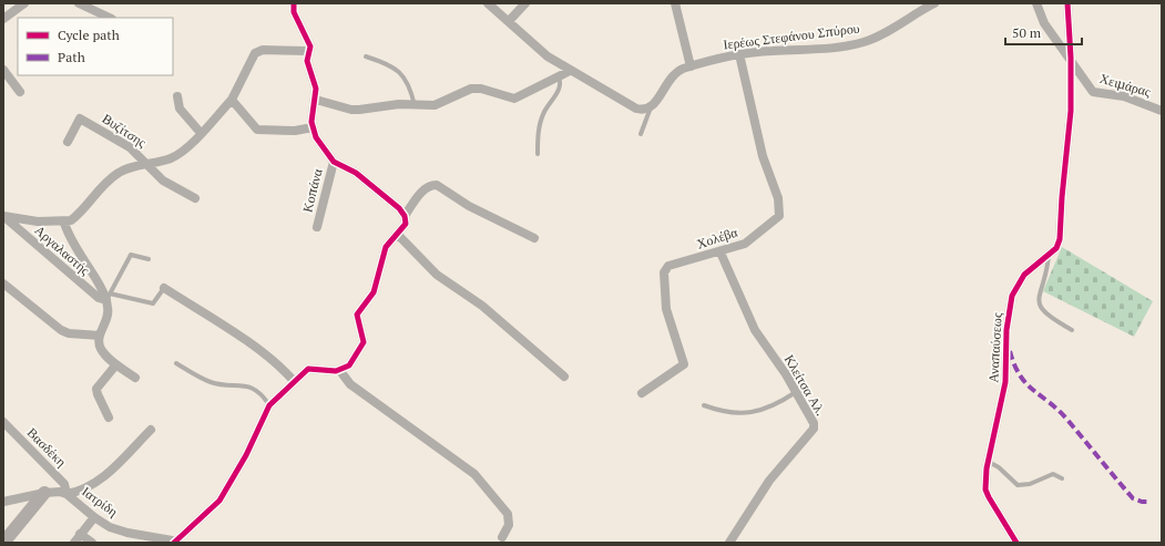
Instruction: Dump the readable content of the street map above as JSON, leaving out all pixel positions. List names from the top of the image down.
{
  "streets": {
    "street": [
      "Ιερέως Στεφάνου Σπύρου",
      "Χειμάρας",
      "Βυζίτσης",
      "Κοπάνα",
      "Χολέβα",
      "Αργαλαστής",
      "Αναπαύσεως",
      "Κλείτσα Αλ.",
      "Βασδέκη",
      "Ιατρίδη"
    ]
  },
  "crossings": [
    ["Ιερέως Στεφάνου Σπύρου", "Χολέβα"],
    ["Χειμάρας", "Αναπαύσεως"],
    ["Χολέβα", "Κλείτσα Αλ."],
    ["Βασδέκη", "Ιατρίδη"]
  ],
  "legend": ["Cycle path", "Path"],
  "scale_bar": "50 m"
}
